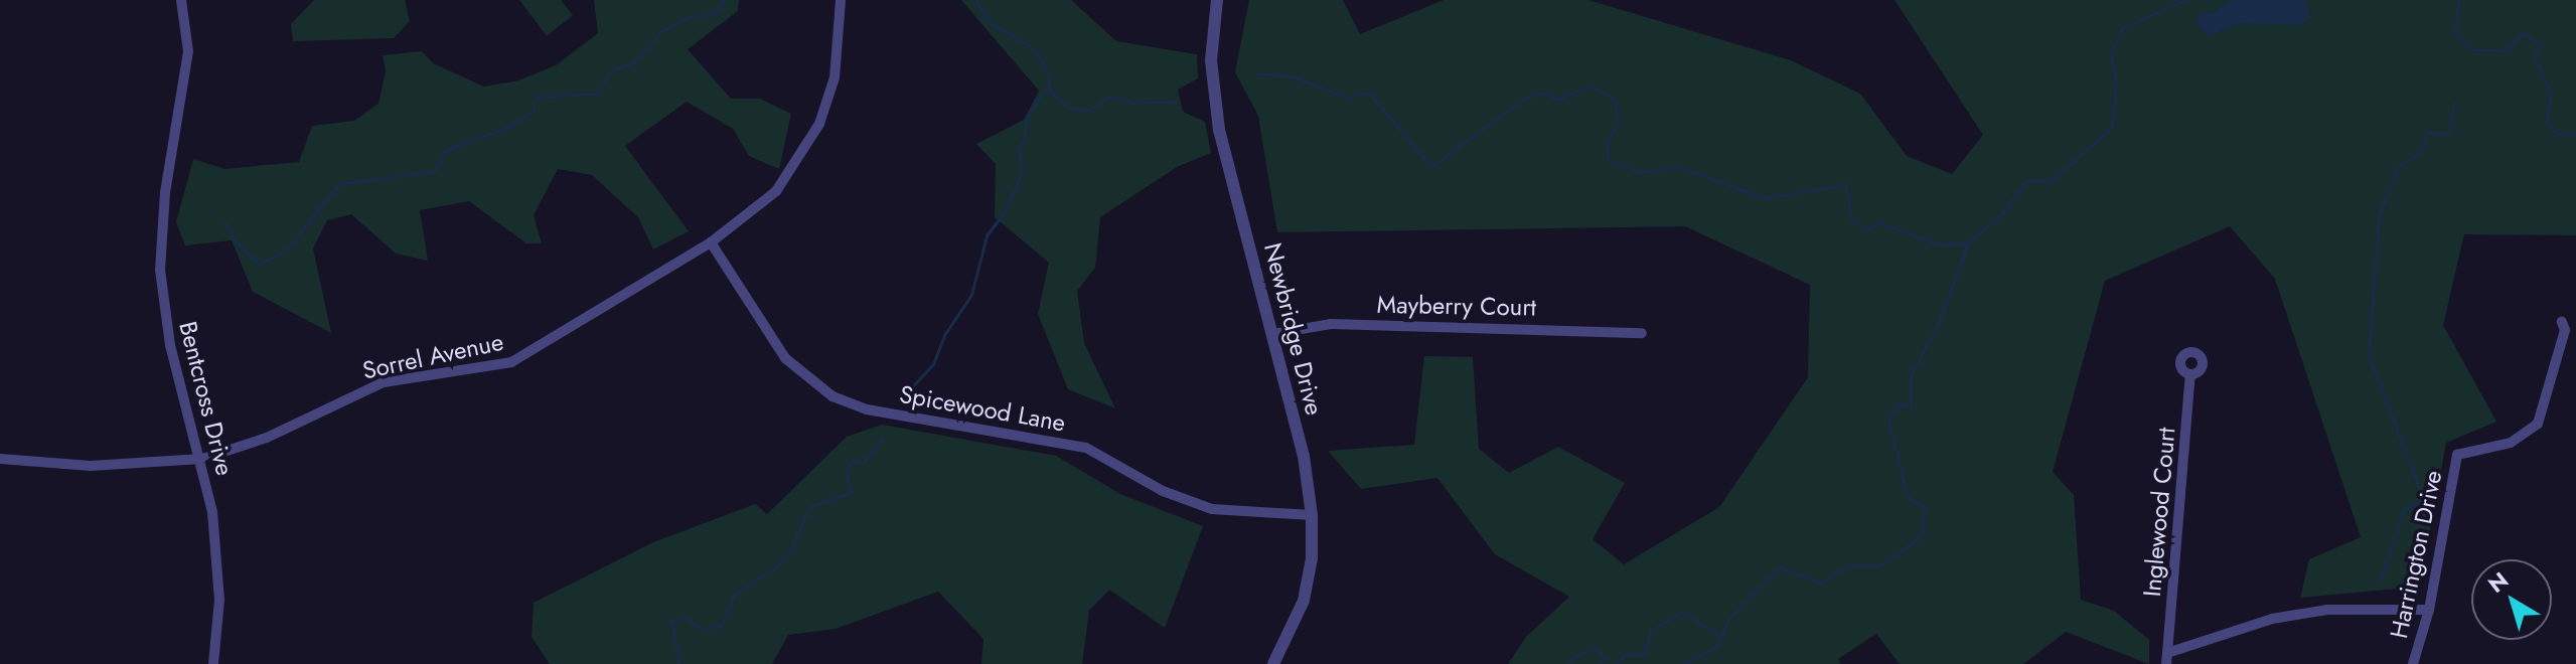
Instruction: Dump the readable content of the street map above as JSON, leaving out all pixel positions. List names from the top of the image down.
{
  "streets": {
    "street": [
      "Mayberry Court",
      "Newbridge Drive",
      "Sorrel Avenue",
      "Bentcross Drive",
      "Spicewood Lane",
      "Inglewood Court",
      "Harrington Drive"
    ]
  },
  "crossings": [
    ["Mayberry Court", "Newbridge Drive"],
    ["Newbridge Drive", "Spicewood Lane"],
    ["Sorrel Avenue", "Bentcross Drive"],
    ["Sorrel Avenue", "Spicewood Lane"]
  ],
  "north": "top left"
}
